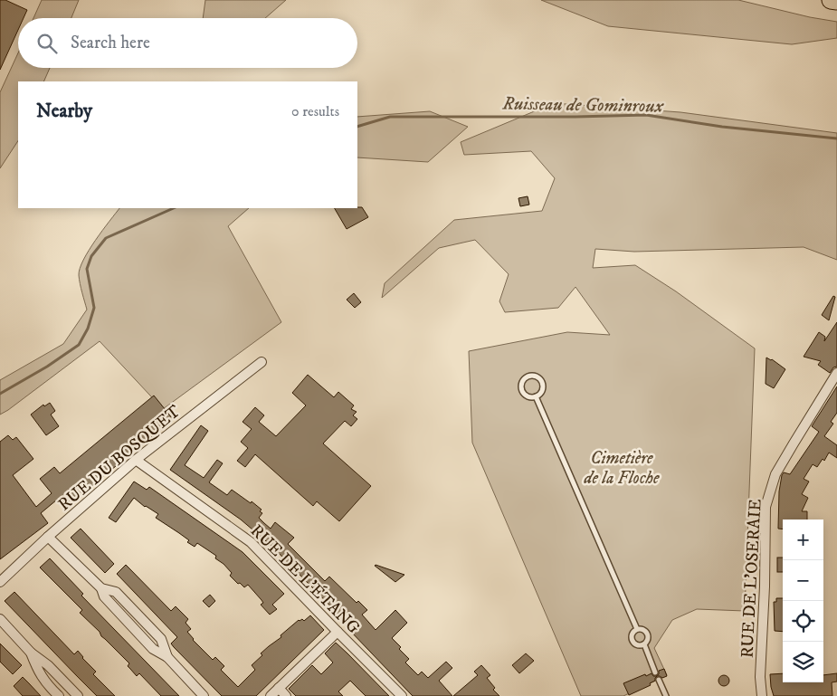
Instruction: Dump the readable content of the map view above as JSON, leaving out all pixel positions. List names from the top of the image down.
{
  "streets": {
    "street": ["RUE DU BOSQUET", "RUE DE L'ÉTANG", "RUE DE L'OSERAIE"]
  },
  "crossings": [
    ["RUE DU BOSQUET", "RUE DE L'ÉTANG"]
  ],
  "water": ["Ruisseau de Gominroux"],
  "parks": ["Cimetière de la Floche"],
  "page": {
    "search": "Search here",
    "heading": ["Nearby", "0 results"],
    "map_buttons": ["+", "−"]
  }
}
